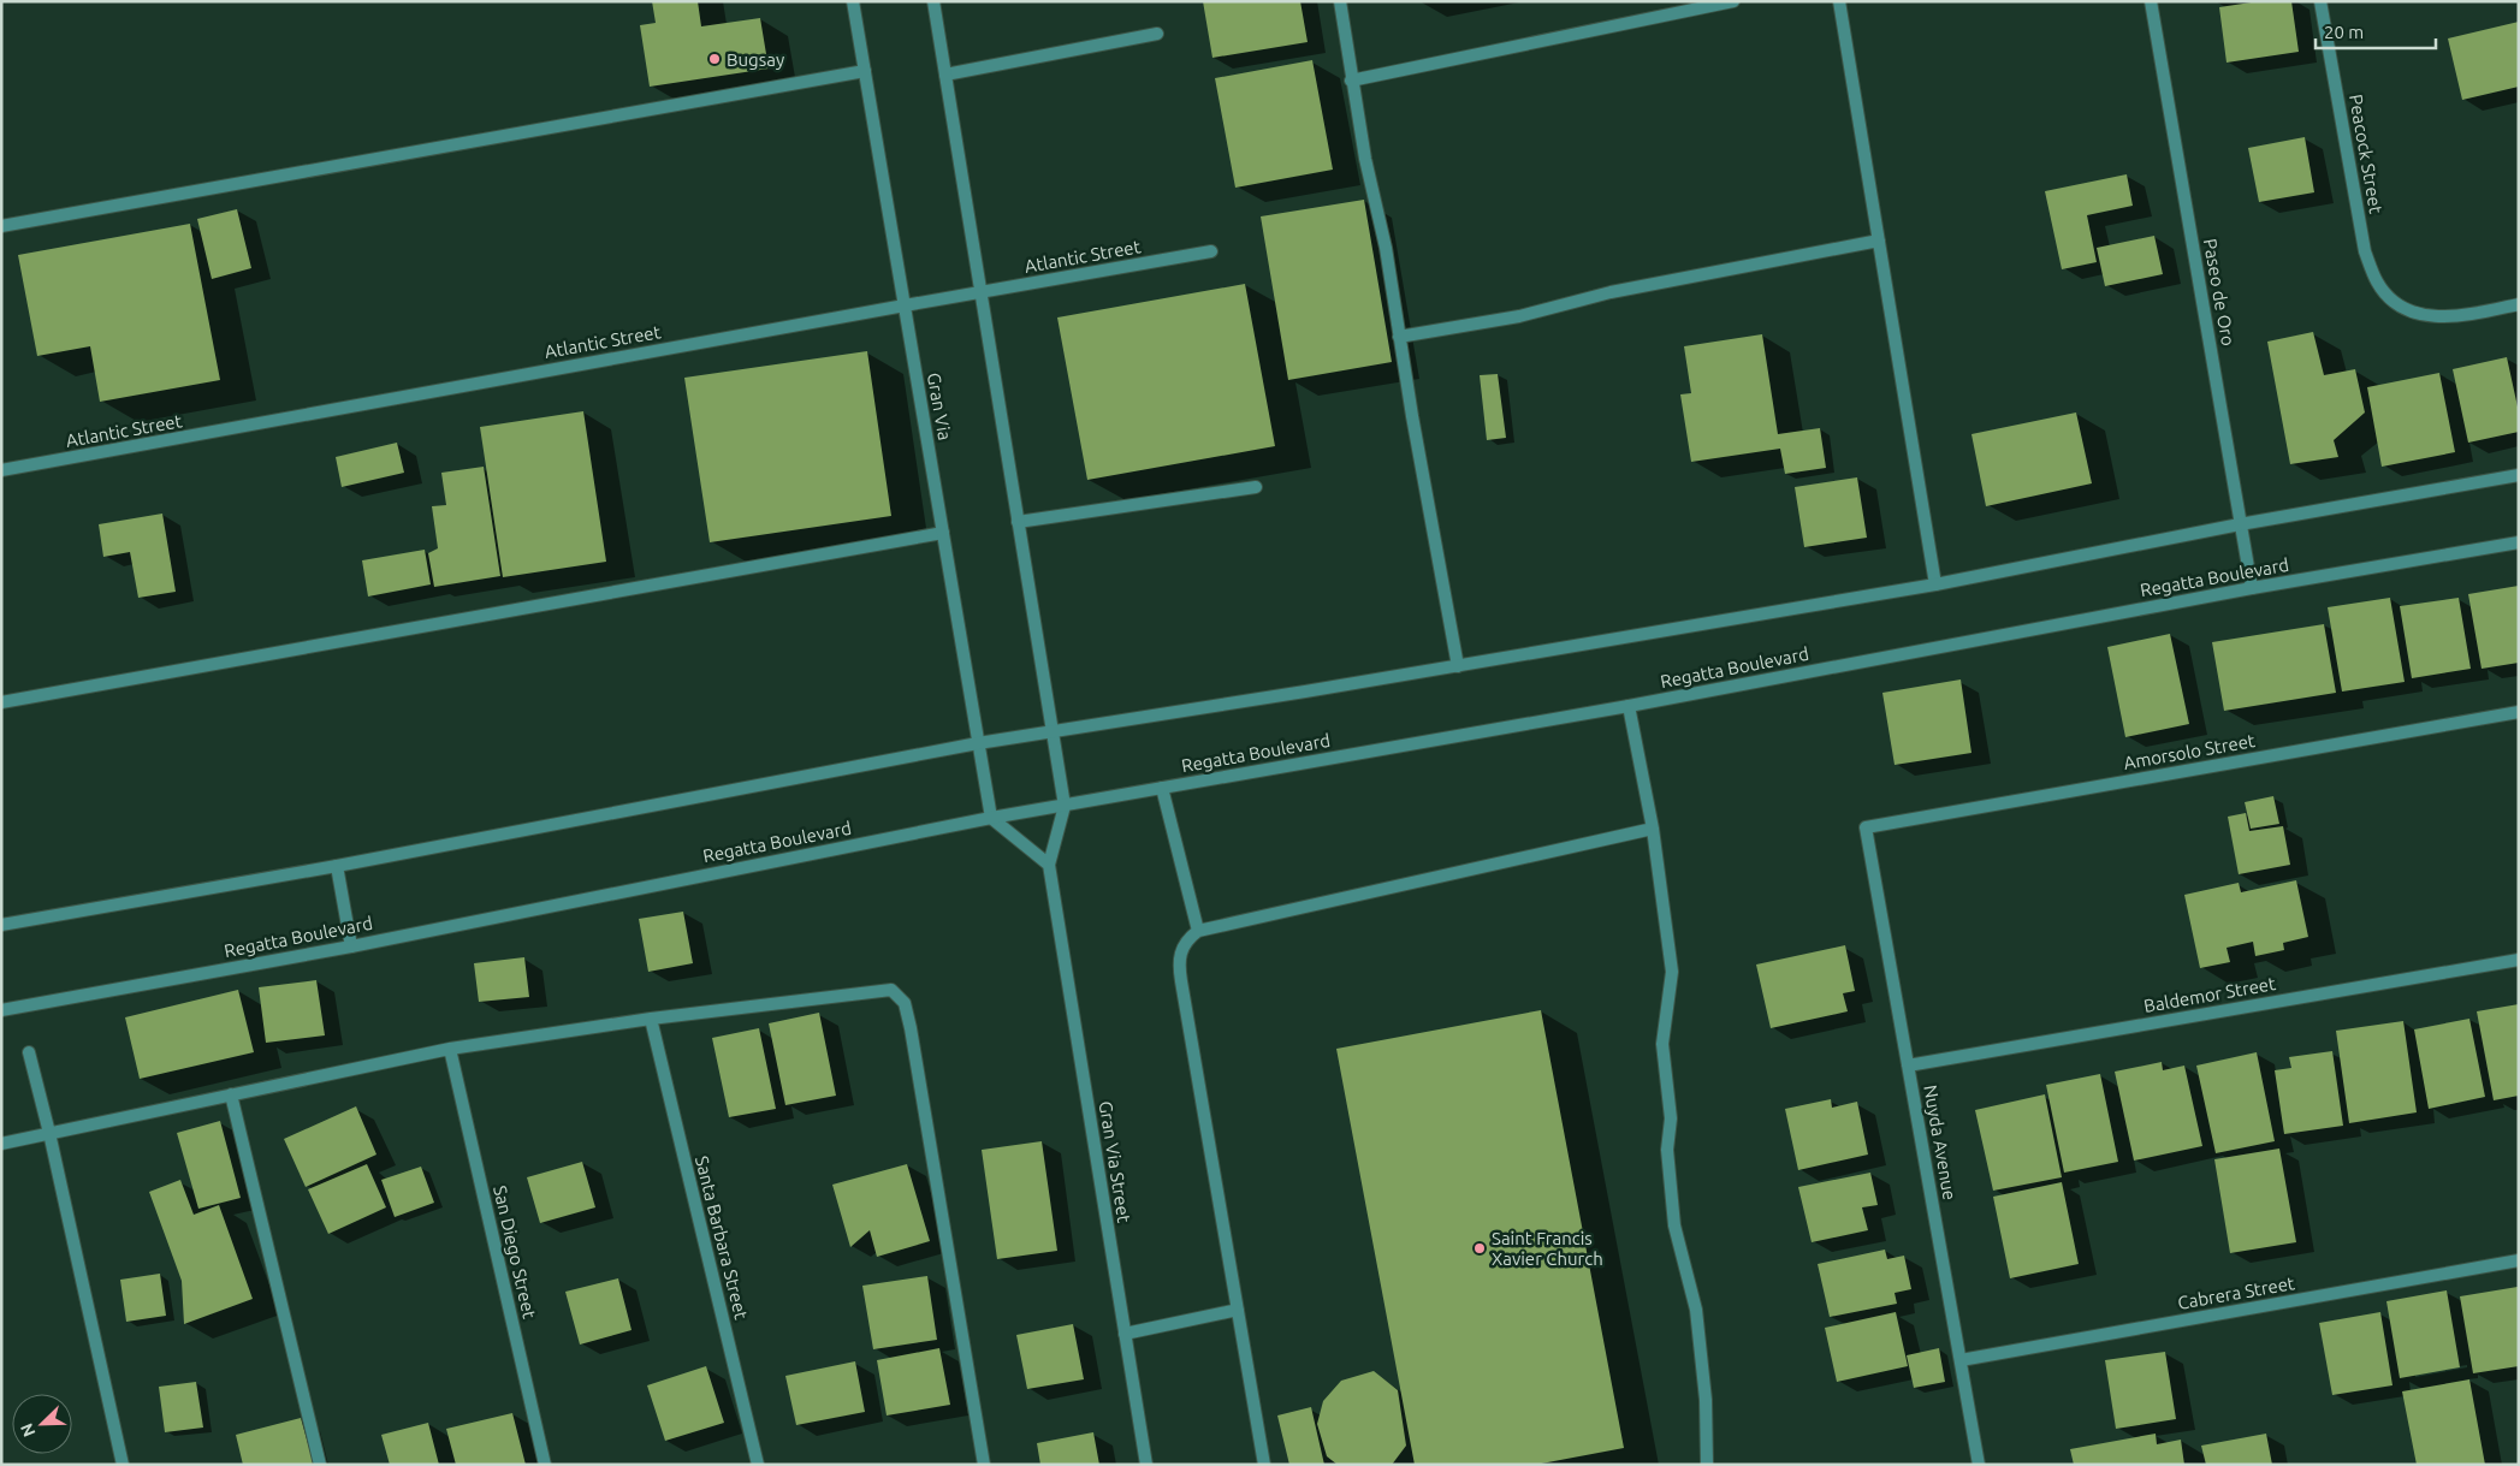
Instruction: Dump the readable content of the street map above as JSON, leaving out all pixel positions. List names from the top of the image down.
{
  "streets": {
    "street": [
      "Peacock Street",
      "Atlantic Street",
      "Paseo de Oro",
      "Gran Via",
      "Regatta Boulevard",
      "Amorsolo Street",
      "Baldemor Street",
      "Nuyda Avenue",
      "Gran Via Street",
      "Santa Barbara Street",
      "San Diego Street",
      "Cabrera Street"
    ]
  },
  "crossings": [
    ["Atlantic Street", "Gran Via"],
    ["Paseo de Oro", "Regatta Boulevard"],
    ["Gran Via", "Regatta Boulevard"],
    ["Regatta Boulevard", "Gran Via Street"],
    ["Amorsolo Street", "Nuyda Avenue"],
    ["Baldemor Street", "Nuyda Avenue"],
    ["Nuyda Avenue", "Cabrera Street"]
  ],
  "places": ["Bugsay", "Saint Francis Xavier Church"],
  "scale_bar": "20 m",
  "north": "bottom left"
}
